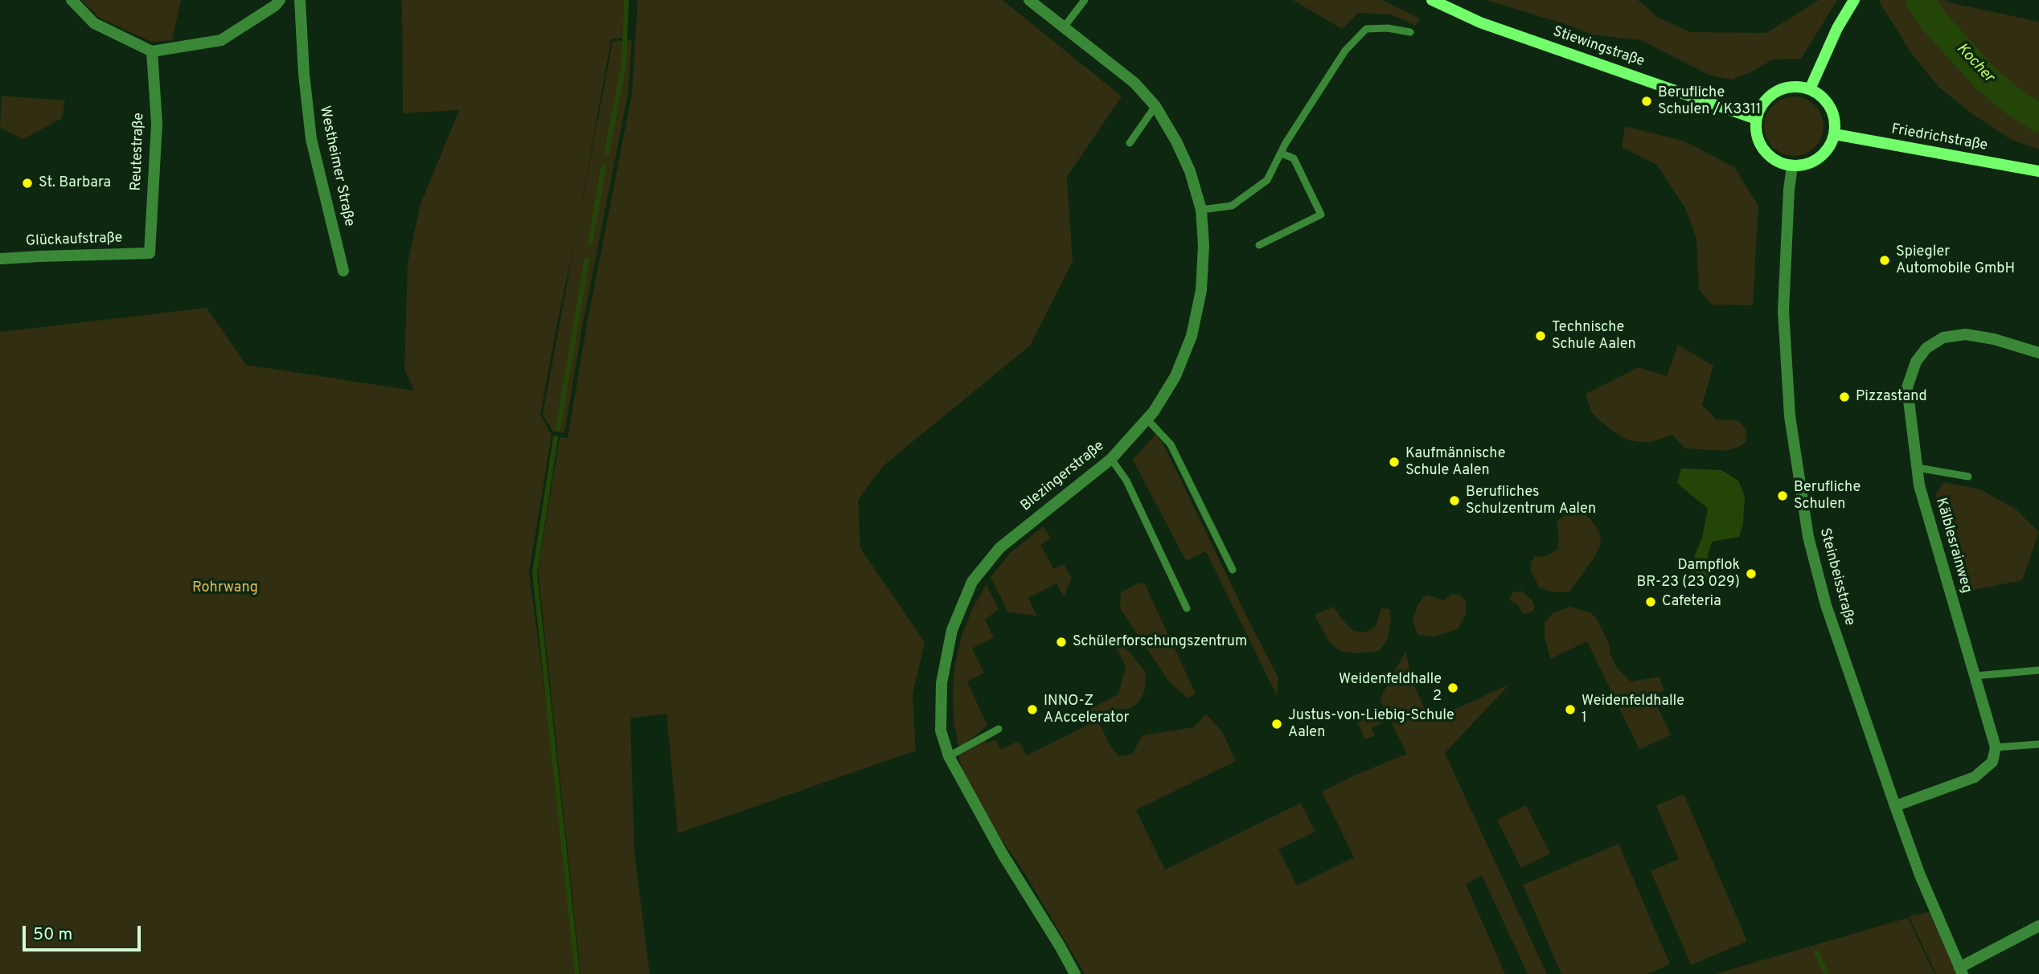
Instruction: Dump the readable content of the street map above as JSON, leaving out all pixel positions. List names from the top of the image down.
{
  "streets": {
    "main road": ["Stiewingstraße", "Friedrichstraße"],
    "street": [
      "Reutestraße",
      "Westheimer Straße",
      "Glückaufstraße",
      "Blezingerstraße",
      "Kälblesrainweg",
      "Steinbeisstraße"
    ]
  },
  "crossings": [
    ["Stiewingstraße", "Friedrichstraße"],
    ["Stiewingstraße", "Steinbeisstraße"],
    ["Friedrichstraße", "Steinbeisstraße"],
    ["Reutestraße", "Glückaufstraße"]
  ],
  "water": ["Kocher"],
  "parks": ["Rohrwang"],
  "places": [
    "Berufliche Schulen / K3311",
    "St. Barbara",
    "Spiegler Automobile GmbH",
    "Technische Schule Aalen",
    "Pizzastand",
    "Kaufmännische Schule Aalen",
    "Berufliche Schulen",
    "Berufliches Schulzentrum Aalen",
    "Dampflok BR-23 (23 029)",
    "Cafeteria",
    "Schülerforschungszentrum",
    "Weidenfeldhalle 2",
    "INNO-Z AAccelerator",
    "Weidenfeldhalle 1",
    "Justus-von-Liebig-Schule Aalen"
  ],
  "scale_bar": "50 m"
}
